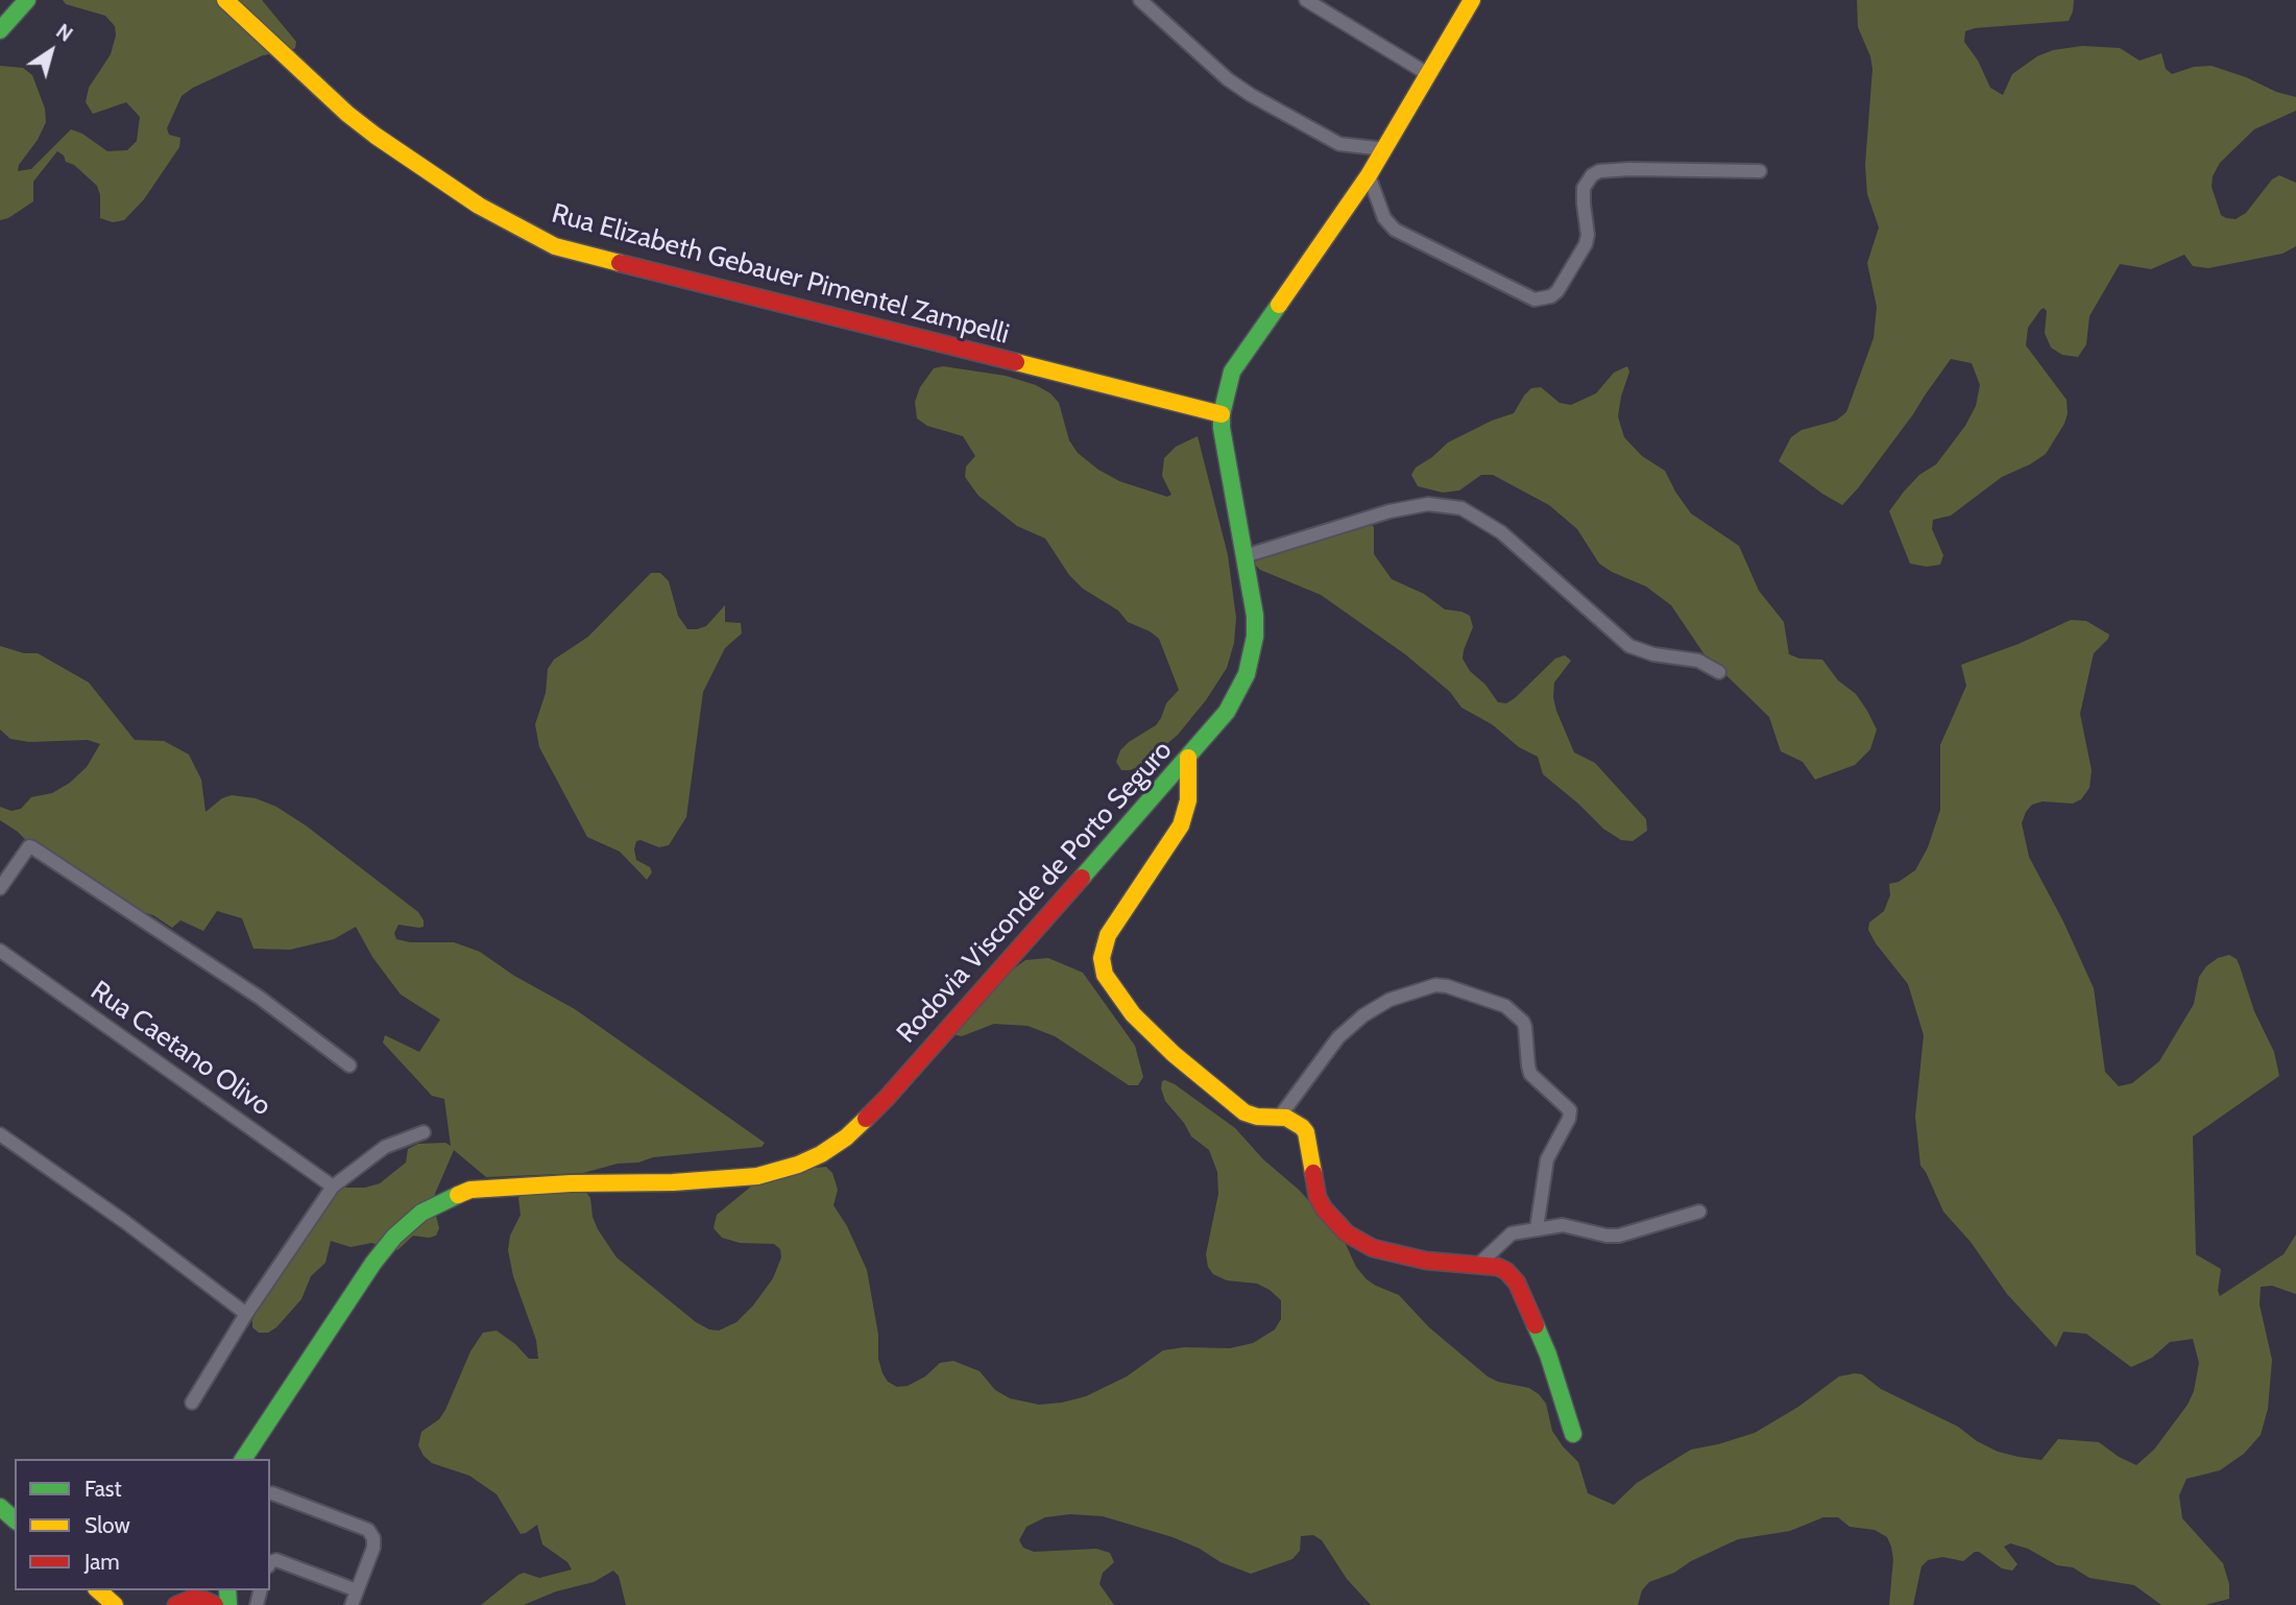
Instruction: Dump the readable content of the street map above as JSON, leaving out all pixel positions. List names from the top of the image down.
{
  "streets": {
    "main road": ["Rua Elizabeth Gebauer Pimentel Zampelli", "Rodovia Visconde de Porto Seguro"],
    "street": ["Rua Caetano Olivo"]
  },
  "crossings": [
    ["Rua Elizabeth Gebauer Pimentel Zampelli", "Rodovia Visconde de Porto Seguro"]
  ],
  "legend": ["Fast", "Slow", "Jam"],
  "north": "top right"
}
